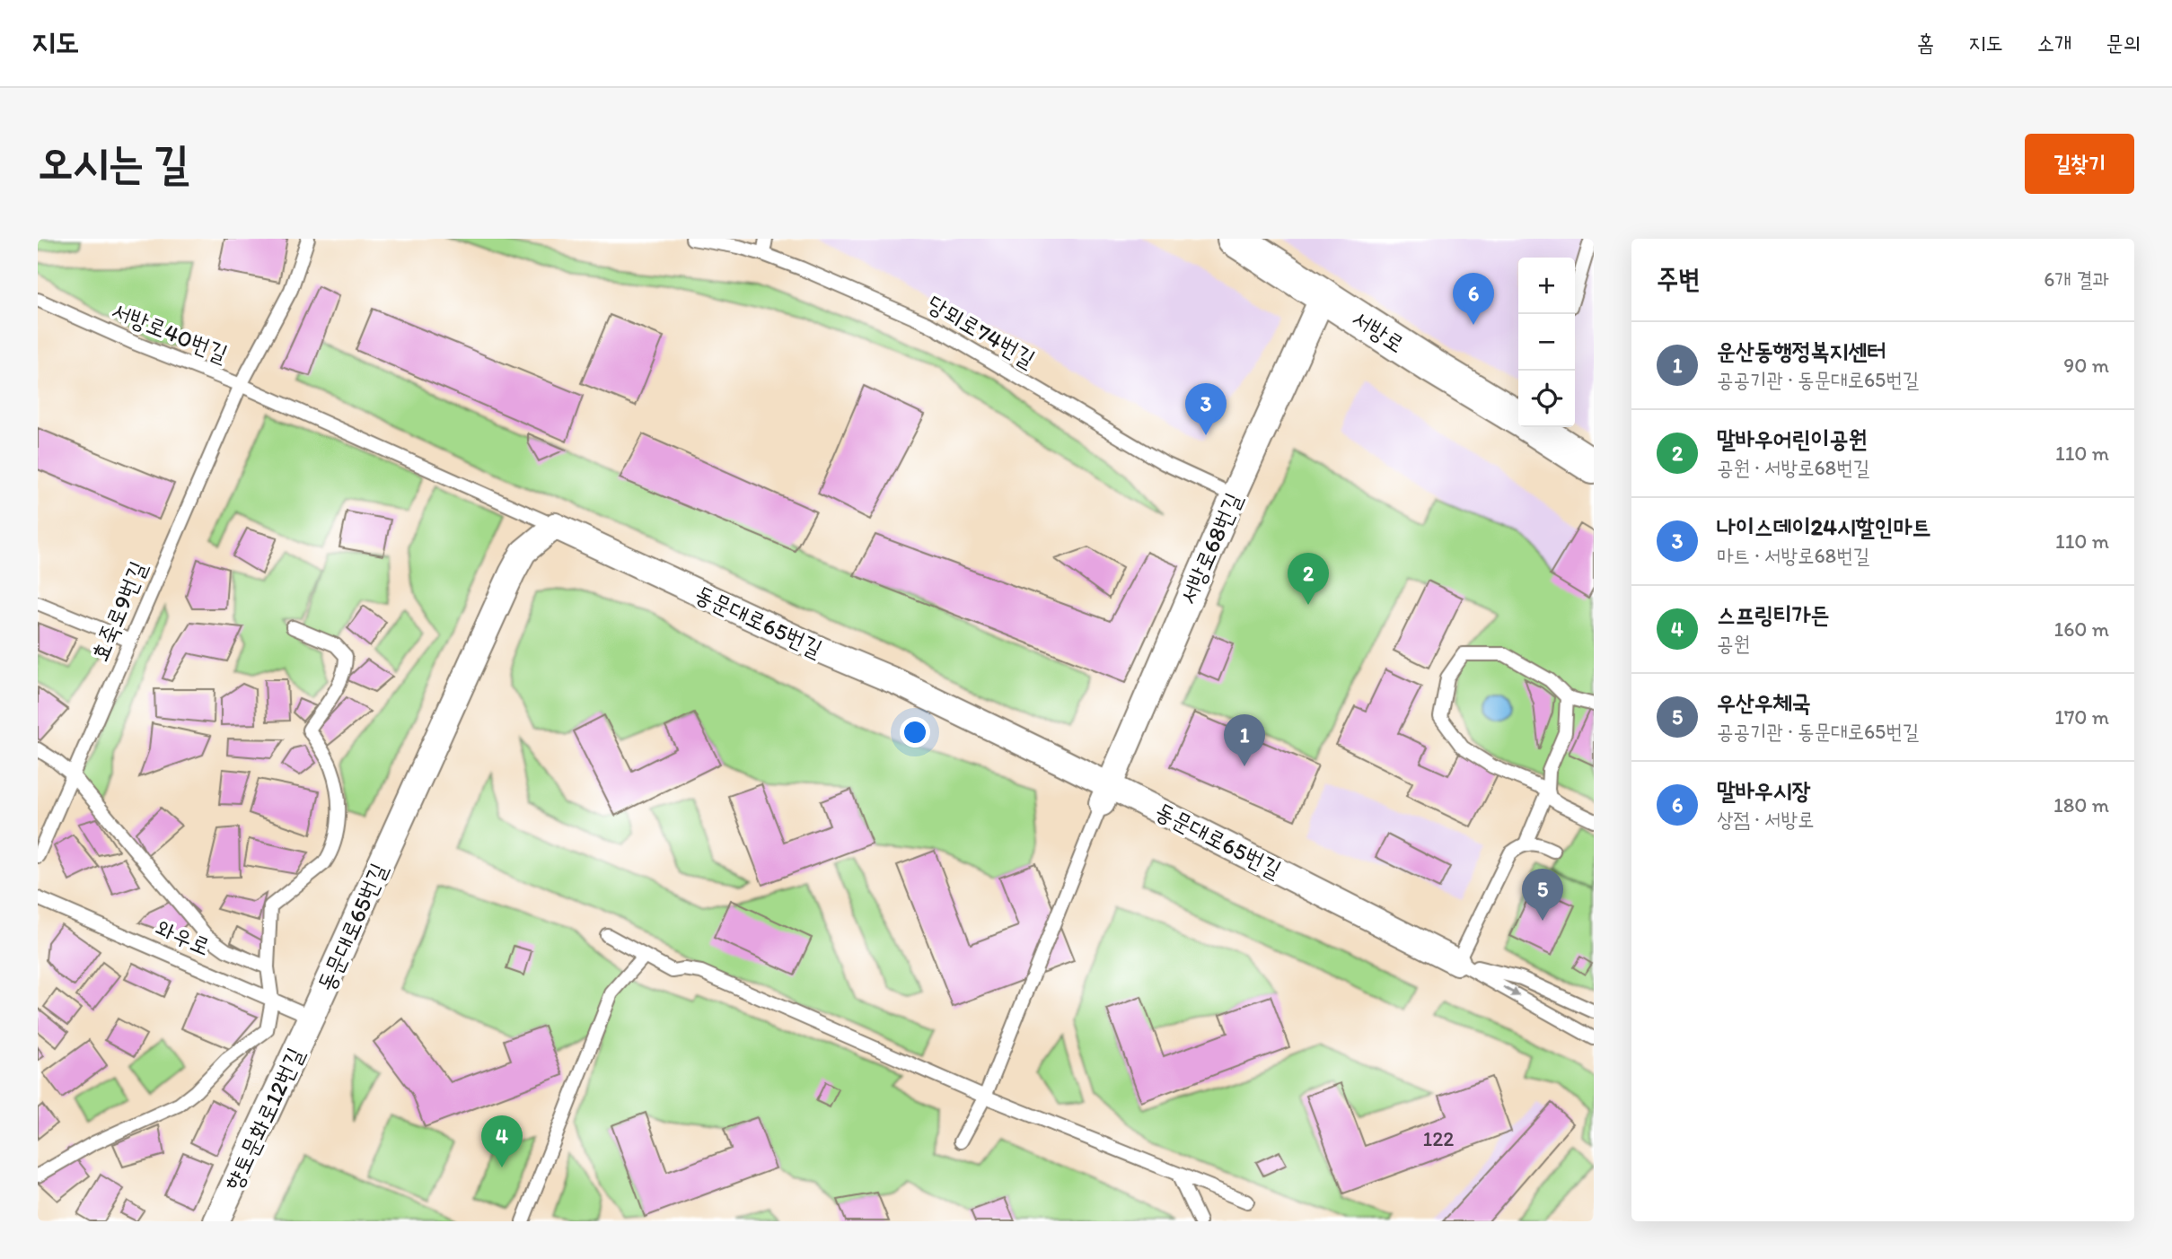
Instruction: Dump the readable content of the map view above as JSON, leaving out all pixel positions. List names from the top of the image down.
{
  "streets": {
    "main road": ["서방로"],
    "street": ["서방로68번길", "동문대로65번길", "향토문화로12번길"],
    "lane": [
      "당뫼로74번길",
      "서방로40번길",
      "효죽로9번길",
      "와우로"
    ]
  },
  "crossings": [
    ["당뫼로74번길", "서방로68번길"],
    ["서방로", "서방로68번길"],
    ["서방로40번길", "효죽로9번길"],
    ["서방로68번길", "동문대로65번길"],
    ["동문대로65번길", "와우로"],
    ["동문대로65번길", "향토문화로12번길"],
    ["와우로", "향토문화로12번길"]
  ],
  "house_numbers": ["122"],
  "page": {
    "header": "지도",
    "nav": [
      "홈",
      "지도",
      "소개",
      "문의"
    ],
    "buttons": "길찾기",
    "title": "오시는 길",
    "heading": ["주변", "6개 결과"],
    "map_buttons": ["+", "−"],
    "pins": [
      "6",
      "3",
      "2",
      "1",
      "5",
      "4"
    ],
    "list": [
      {
        "mark": "1",
        "name": "운산동행정복지센터",
        "note": "공공기관 · 동문대로65번길",
        "value": "90 m"
      },
      {
        "mark": "2",
        "name": "말바우어린이공원",
        "note": "공원 · 서방로68번길",
        "value": "110 m"
      },
      {
        "mark": "3",
        "name": "나이스데이24시할인마트",
        "note": "마트 · 서방로68번길",
        "value": "110 m"
      },
      {
        "mark": "4",
        "name": "스프링티가든",
        "note": "공원",
        "value": "160 m"
      },
      {
        "mark": "5",
        "name": "우산우체국",
        "note": "공공기관 · 동문대로65번길",
        "value": "170 m"
      },
      {
        "mark": "6",
        "name": "말바우시장",
        "note": "상점 · 서방로",
        "value": "180 m"
      }
    ]
  }
}
